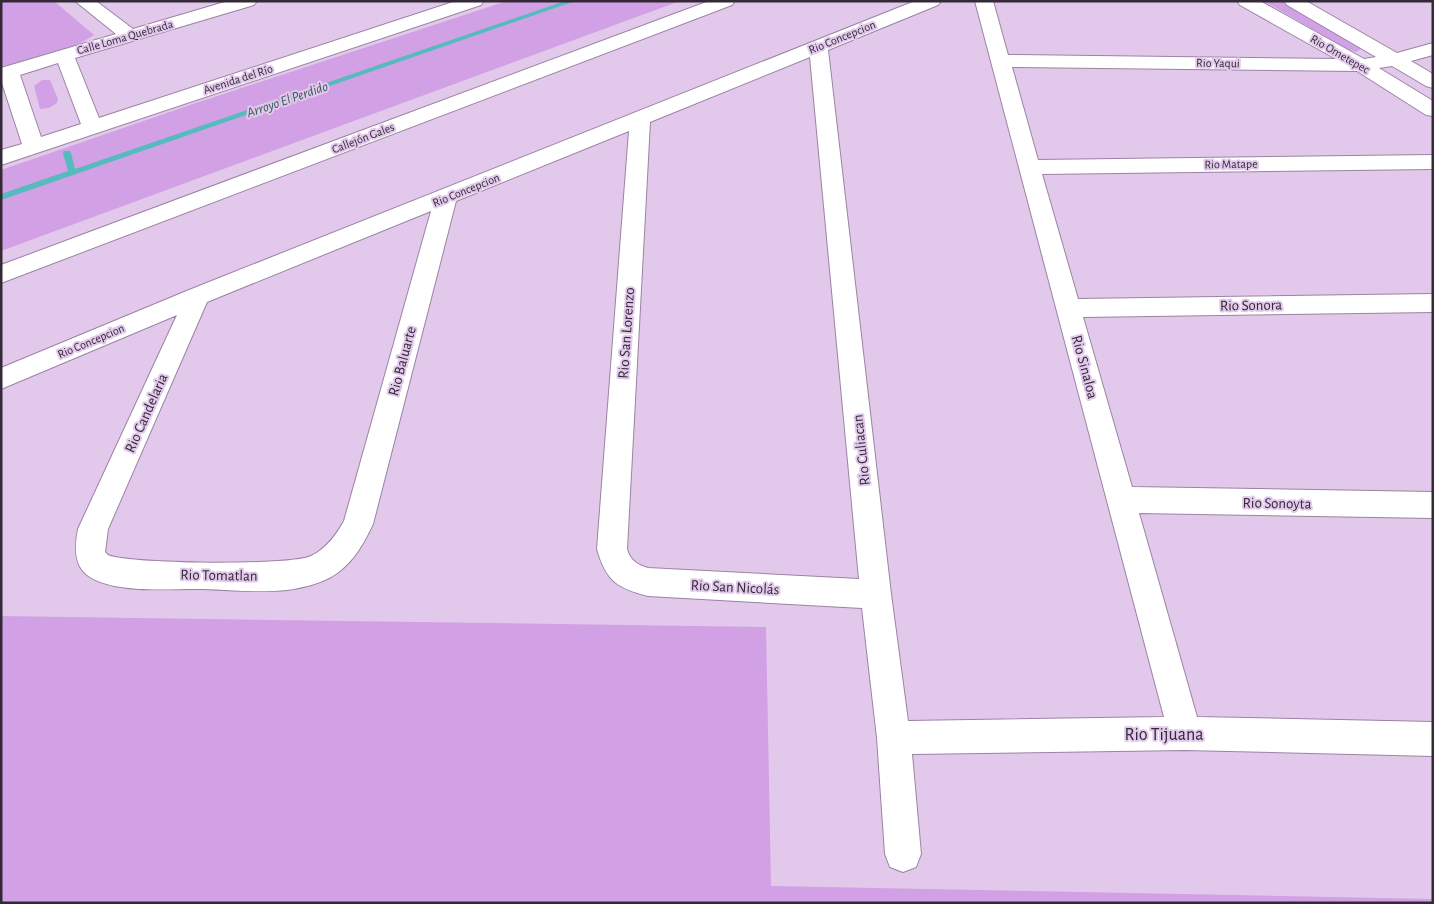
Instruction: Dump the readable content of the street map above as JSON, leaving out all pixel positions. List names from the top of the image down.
{
  "streets": {
    "street": [
      "Calle Loma Quebrada",
      "Rio Concepcion",
      "Rio Ometepec",
      "Rio Yaqui",
      "Avenida del Río",
      "Callejón Gales",
      "Rio Matape",
      "Rio Sonora",
      "Rio San Lorenzo",
      "Rio Baluarte",
      "Rio Sinaloa",
      "Rio Candelaria",
      "Rio Culiacan",
      "Rio Sonoyta",
      "Rio Tomatlan",
      "Rio San Nicolás",
      "Rio Tijuana"
    ]
  },
  "crossings": [
    ["Rio Concepcion", "Rio San Lorenzo"],
    ["Rio Concepcion", "Rio Baluarte"],
    ["Rio Concepcion", "Rio Candelaria"],
    ["Rio Concepcion", "Rio Culiacan"],
    ["Rio Ometepec", "Rio Yaqui"],
    ["Rio Yaqui", "Rio Sinaloa"],
    ["Rio Matape", "Rio Sinaloa"],
    ["Rio Sonora", "Rio Sinaloa"],
    ["Rio San Lorenzo", "Rio San Nicolás"],
    ["Rio Baluarte", "Rio Tomatlan"],
    ["Rio Sinaloa", "Rio Sonoyta"],
    ["Rio Sinaloa", "Rio Tijuana"],
    ["Rio Candelaria", "Rio Tomatlan"],
    ["Rio Culiacan", "Rio San Nicolás"],
    ["Rio Culiacan", "Rio Tijuana"]
  ],
  "water": ["Arroyo El Perdido"]
}
